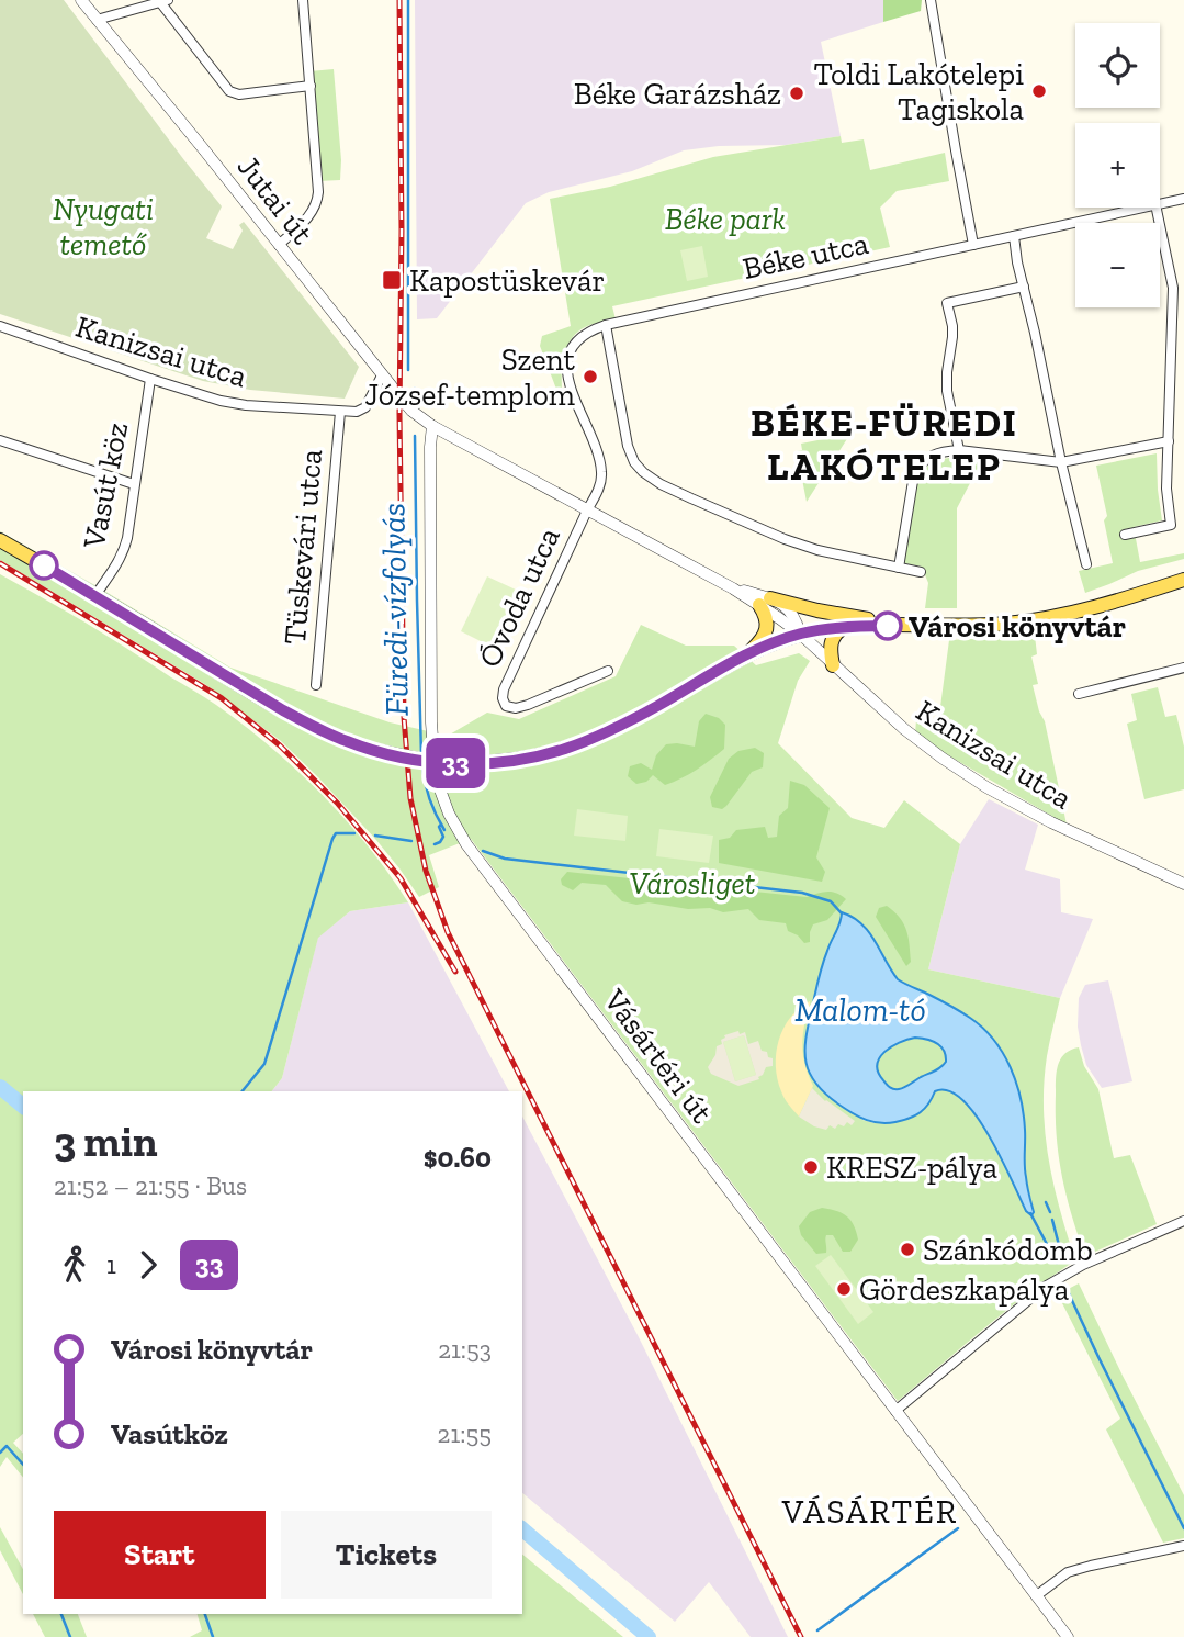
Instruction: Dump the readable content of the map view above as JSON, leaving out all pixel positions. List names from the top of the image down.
{
  "streets": {
    "street": [
      "Jutai út",
      "Béke utca",
      "Kanizsai utca",
      "Vasút köz",
      "Tüskevári utca",
      "Óvoda utca",
      "Vásártéri út"
    ]
  },
  "crossings": [
    ["Jutai út", "Kanizsai utca"],
    ["Jutai út", "Vásártéri út"],
    ["Béke utca", "Kanizsai utca"],
    ["Béke utca", "Óvoda utca"],
    ["Kanizsai utca", "Vasút köz"],
    ["Kanizsai utca", "Tüskevári utca"],
    ["Kanizsai utca", "Óvoda utca"],
    ["Kanizsai utca", "Vásártéri út"]
  ],
  "districts": ["BÉKE-FÜREDI LAKÓTELEP", "VÁSÁRTÉR"],
  "water": ["Füredi-vízfolyás", "Malom-tó"],
  "parks": ["Nyugati temető", "Béke park", "Városliget"],
  "places": {
    "other": [
      "Toldi Lakótelepi Tagiskola",
      "Béke Garázsház",
      "Szent József-templom",
      "Városi könyvtár",
      "KRESZ-pálya",
      "Szánkódomb",
      "Gördeszkapálya"
    ],
    "transit": ["Kapostüskevár"]
  },
  "lines": ["bus line 33"],
  "page": {
    "on_map": "33",
    "map_buttons": ["+", "−"],
    "heading": ["3 min", "21:52 – 21:55 · Bus", "$0.60"],
    "legs": ["1", "33"],
    "list": [
      {
        "name": "Városi könyvtár",
        "value": "21:53"
      },
      {
        "name": "Vasútköz",
        "value": "21:55"
      }
    ],
    "buttons": ["Start", "Tickets"]
  }
}
